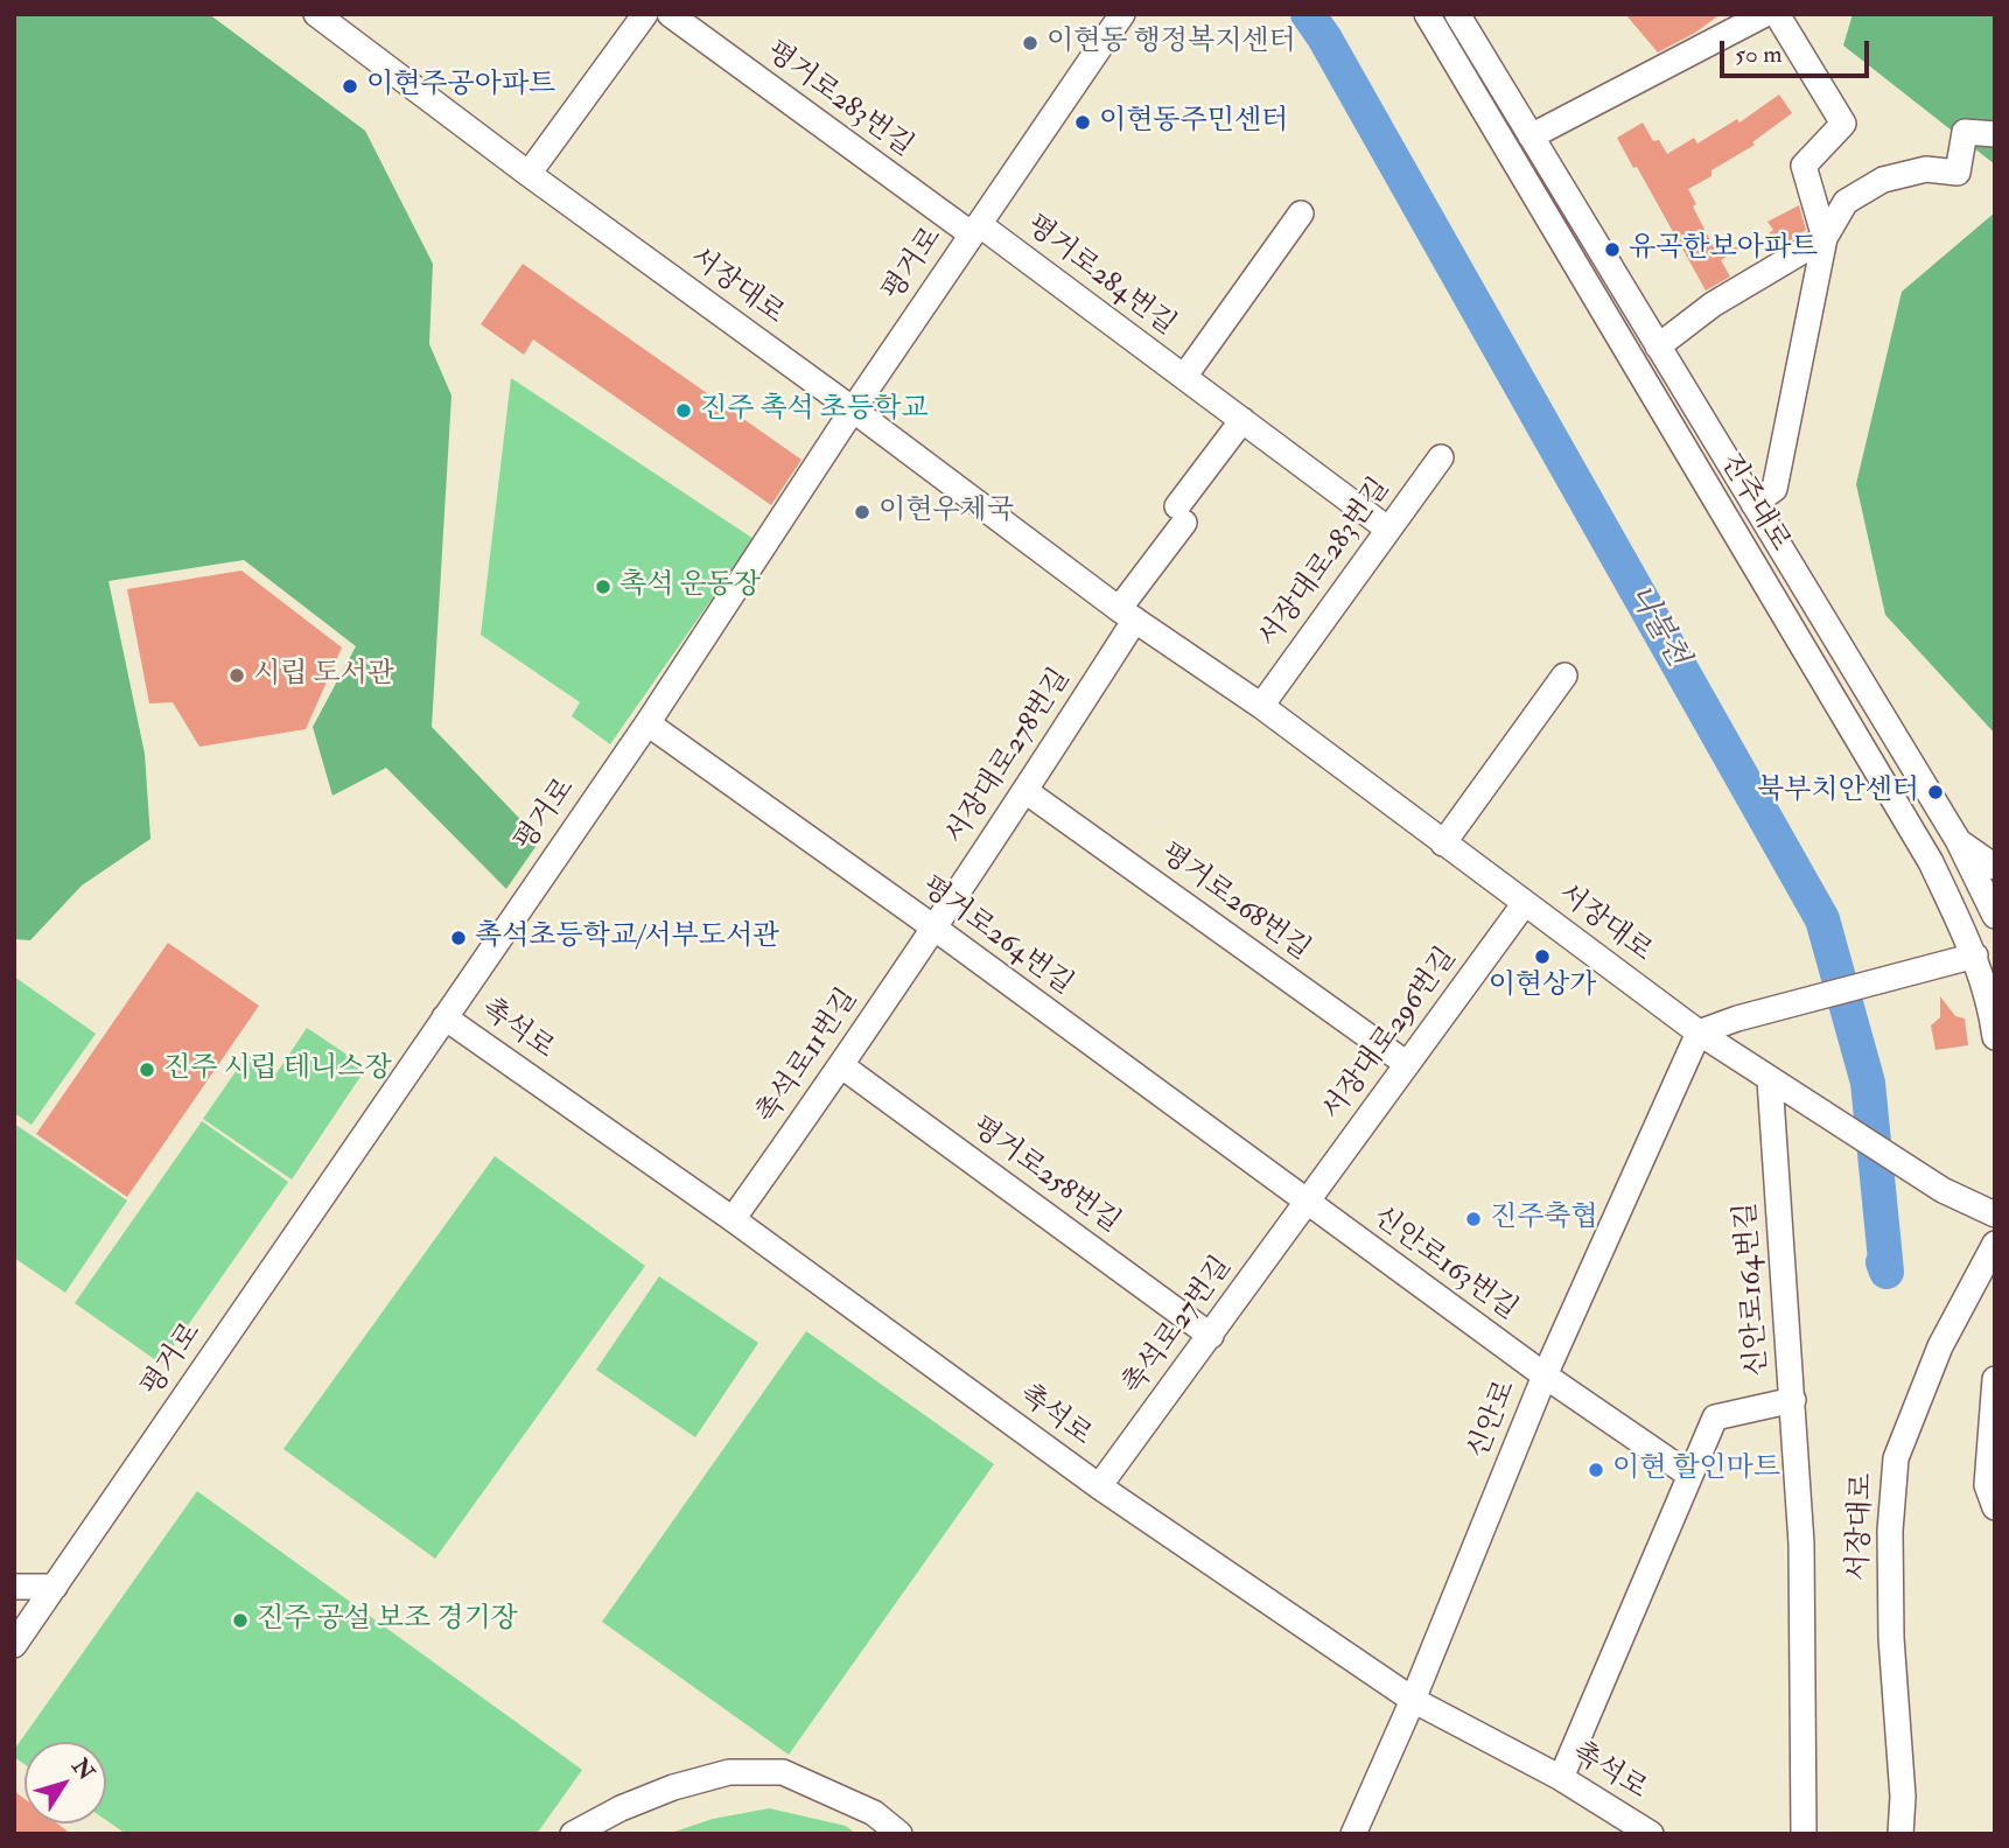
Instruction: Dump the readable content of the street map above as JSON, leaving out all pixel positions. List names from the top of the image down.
{
  "streets": {
    "street": [
      "평거로283번길",
      "평거로",
      "평거로284번길",
      "서장대로",
      "진주대로",
      "서장대로283번길",
      "서장대로278번길",
      "평거로268번길",
      "평거로264번길",
      "촉석로",
      "서장대로296번길",
      "촉석로11번길",
      "평거로258번길",
      "신안로163번길",
      "신안로164번길",
      "촉석로27번길",
      "신안로"
    ]
  },
  "crossings": [
    ["평거로283번길", "평거로"],
    ["평거로283번길", "평거로284번길"],
    ["평거로", "평거로284번길"],
    ["평거로", "서장대로"],
    ["평거로", "평거로264번길"],
    ["평거로", "촉석로"],
    ["평거로284번길", "서장대로283번길"],
    ["서장대로", "서장대로283번길"],
    ["서장대로", "서장대로278번길"],
    ["서장대로", "서장대로296번길"],
    ["서장대로", "신안로164번길"],
    ["서장대로", "신안로"],
    ["서장대로278번길", "평거로268번길"],
    ["서장대로278번길", "평거로264번길"],
    ["서장대로278번길", "촉석로11번길"],
    ["평거로268번길", "서장대로296번길"],
    ["평거로264번길", "서장대로296번길"],
    ["평거로264번길", "촉석로11번길"],
    ["평거로264번길", "신안로163번길"],
    ["평거로264번길", "촉석로27번길"],
    ["촉석로", "촉석로11번길"],
    ["촉석로", "신안로164번길"],
    ["촉석로", "촉석로27번길"],
    ["촉석로", "신안로"],
    ["서장대로296번길", "신안로163번길"],
    ["서장대로296번길", "촉석로27번길"],
    ["촉석로11번길", "평거로258번길"],
    ["평거로258번길", "촉석로27번길"],
    ["신안로163번길", "촉석로27번길"],
    ["신안로163번길", "신안로"]
  ],
  "water": ["나불천"],
  "places": [
    "이현동 행정복지센터",
    "이현주공아파트",
    "이현동주민센터",
    "유곡한보아파트",
    "진주 촉석 초등학교",
    "이현우체국",
    "촉석 운동장",
    "시립 도서관",
    "북부치안센터",
    "촉석초등학교/서부도서관",
    "이현상가",
    "진주 시립 테니스장",
    "진주축협",
    "이현 할인마트",
    "진주 공설 보조 경기장"
  ],
  "scale_bar": "50 m",
  "north": "top right"
}
